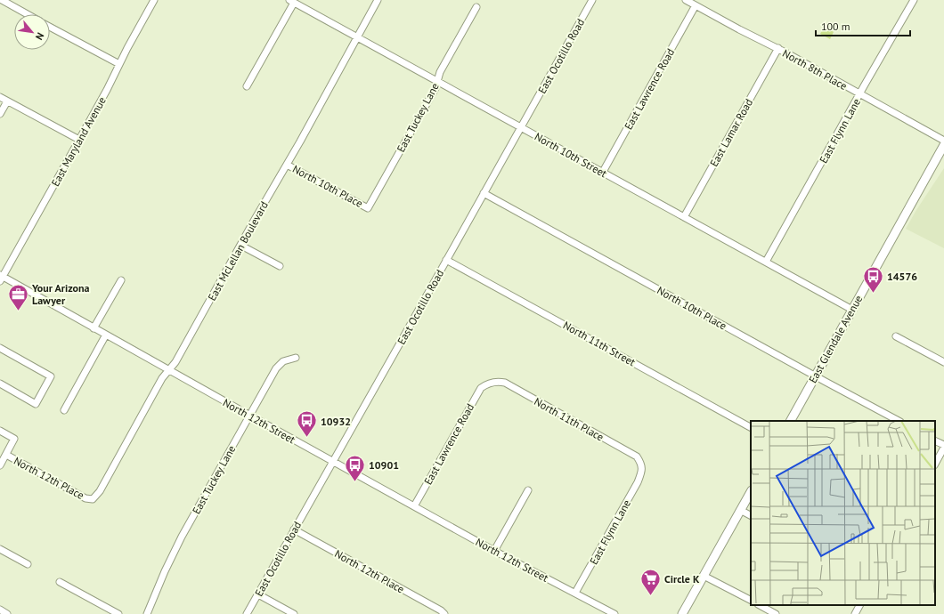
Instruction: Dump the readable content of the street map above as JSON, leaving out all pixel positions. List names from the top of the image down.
{
  "streets": {
    "main road": ["East Glendale Avenue"],
    "street": [
      "East Ocotillo Road",
      "North 8th Place",
      "East Lawrence Road",
      "East Tuckey Lane",
      "East Flynn Lane",
      "East Lamar Road",
      "East Maryland Avenue",
      "North 10th Street",
      "North 10th Place",
      "East McLellan Boulevard",
      "North 11th Street",
      "North 11th Place",
      "North 12th Street",
      "North 12th Place"
    ]
  },
  "crossings": [
    ["East Ocotillo Road", "North 10th Street"],
    ["East Ocotillo Road", "North 10th Place"],
    ["East Ocotillo Road", "North 11th Street"],
    ["East Ocotillo Road", "North 12th Street"],
    ["East Ocotillo Road", "North 12th Place"],
    ["North 8th Place", "East Lawrence Road"],
    ["North 8th Place", "East Flynn Lane"],
    ["North 8th Place", "East Lamar Road"],
    ["East Lawrence Road", "North 10th Street"],
    ["East Lawrence Road", "North 11th Place"],
    ["East Lawrence Road", "North 12th Street"],
    ["East Tuckey Lane", "North 10th Street"],
    ["East Tuckey Lane", "North 10th Place"],
    ["East Tuckey Lane", "North 12th Street"],
    ["East Flynn Lane", "North 10th Street"],
    ["East Flynn Lane", "North 11th Place"],
    ["East Flynn Lane", "North 12th Street"],
    ["East Lamar Road", "North 10th Street"],
    ["East Maryland Avenue", "North 12th Street"],
    ["North 10th Street", "East McLellan Boulevard"],
    ["North 10th Street", "East Glendale Avenue"],
    ["North 10th Place", "East McLellan Boulevard"],
    ["North 10th Place", "East Glendale Avenue"],
    ["East McLellan Boulevard", "North 12th Street"],
    ["East McLellan Boulevard", "North 12th Place"]
  ],
  "places": {
    "bus stop": ["14576", "10932", "10901"],
    "office": ["Your Arizona Lawyer"],
    "supermarket": ["Circle K"]
  },
  "scale_bar": "100 m",
  "north": "bottom right"
}
